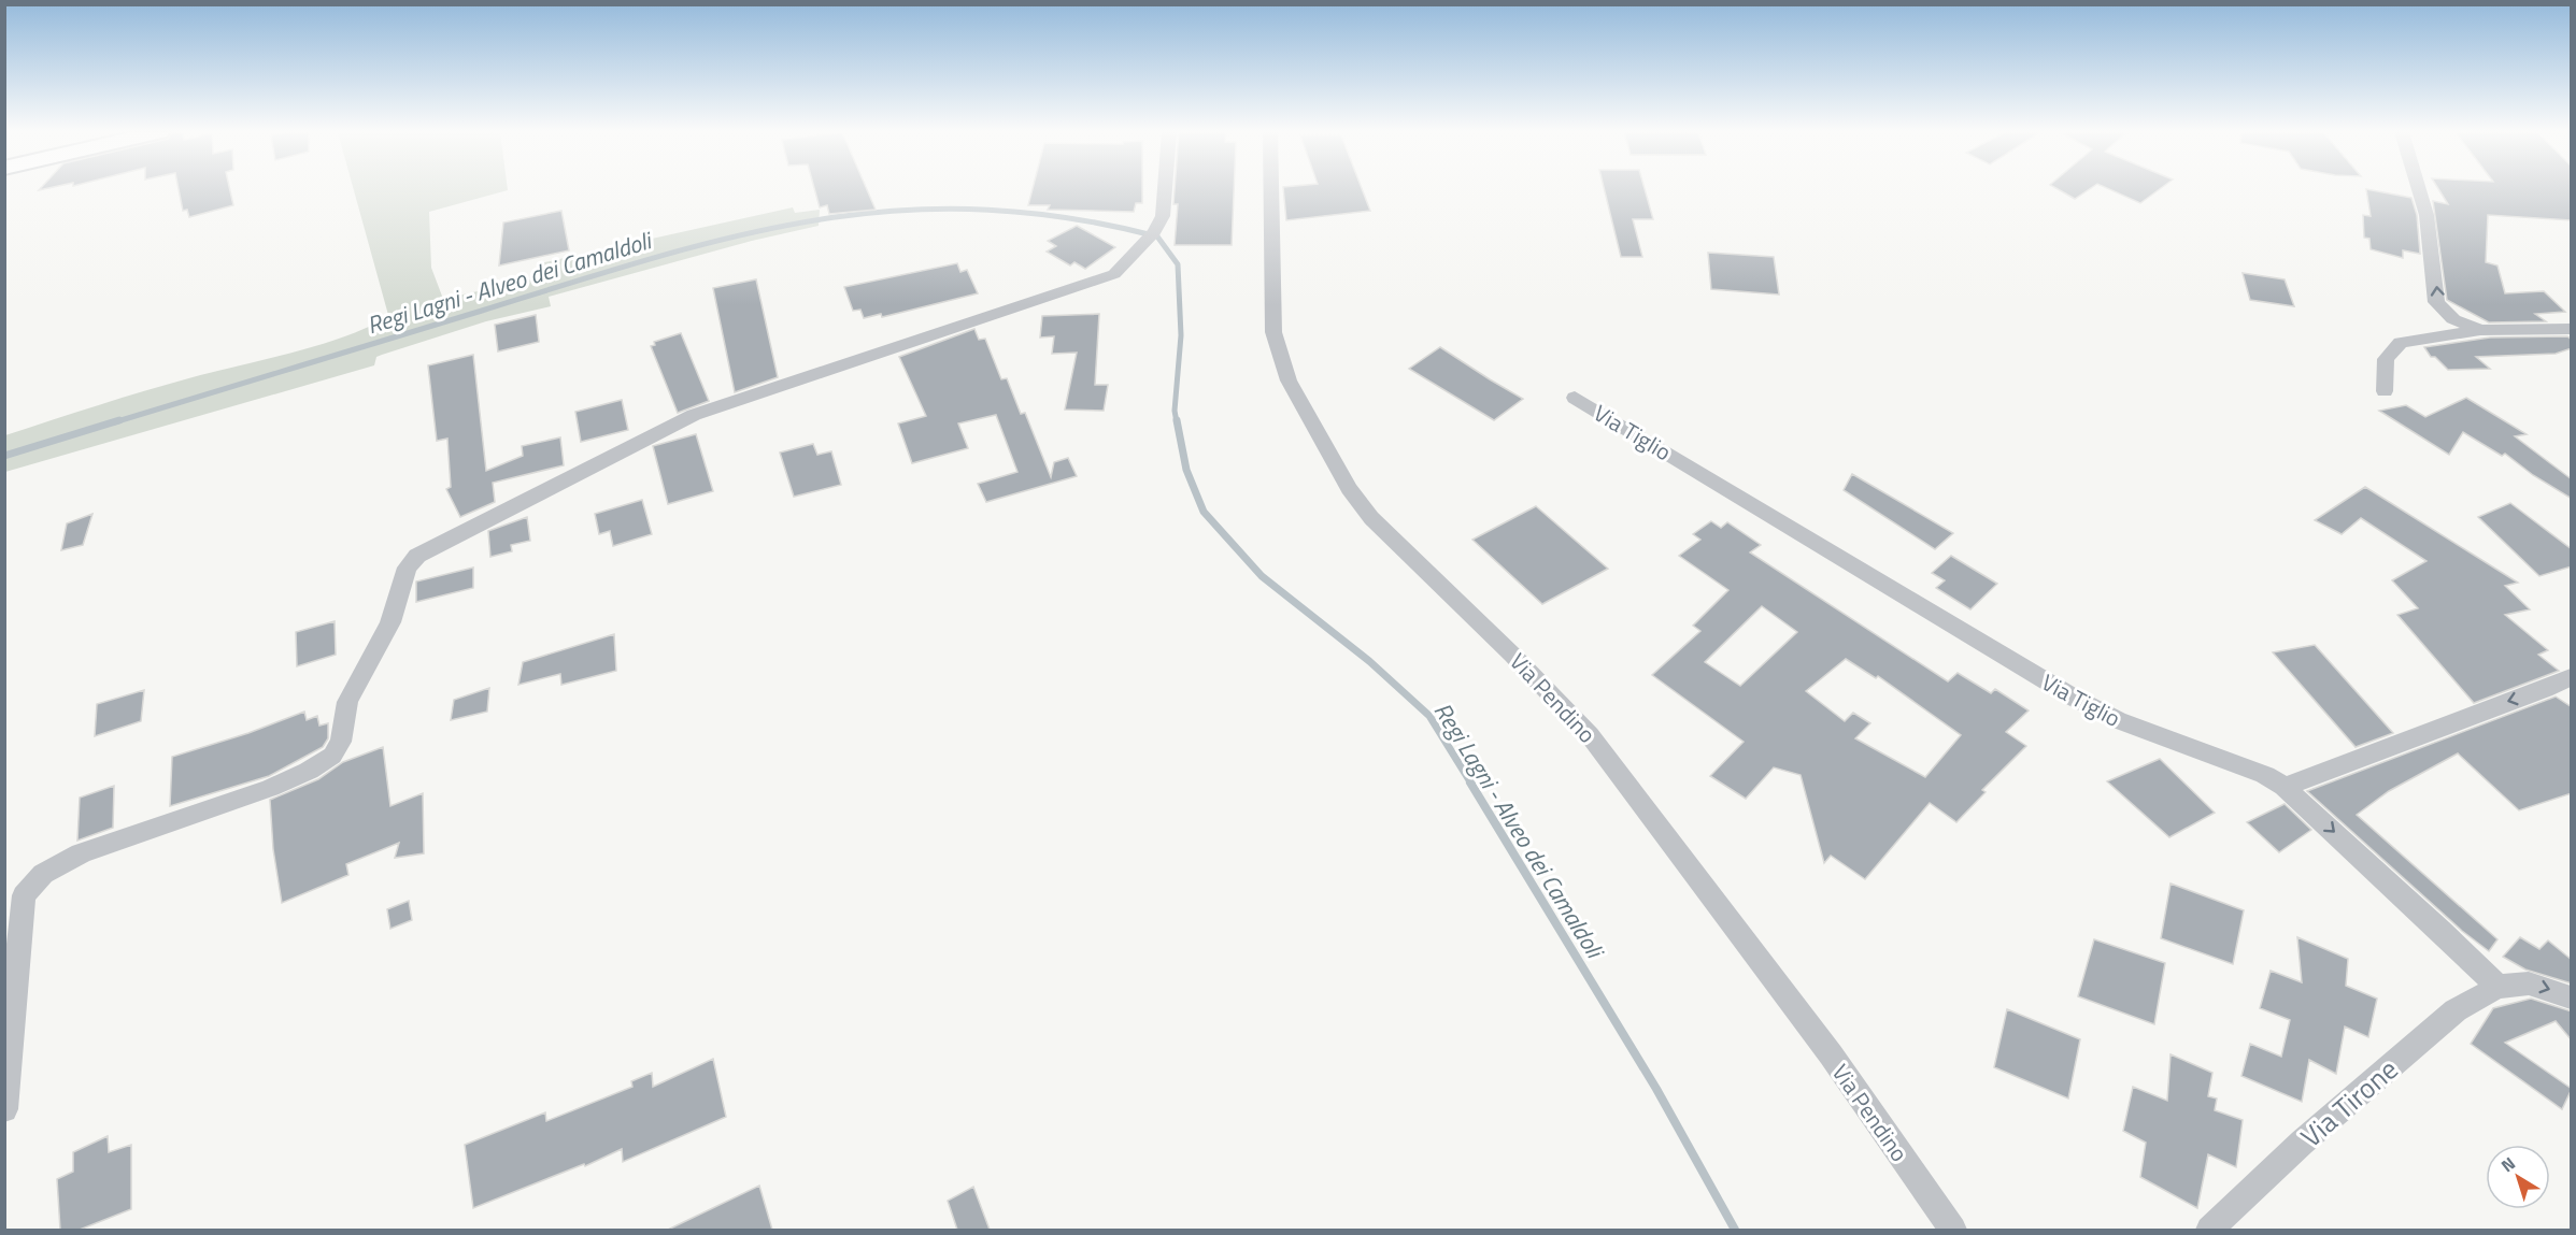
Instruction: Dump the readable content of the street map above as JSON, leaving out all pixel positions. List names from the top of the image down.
{
  "streets": {
    "street": ["Via Tiglio", "Via Pendino", "Via Tirone"]
  },
  "crossings": [
    ["Via Tiglio", "Via Tirone"]
  ],
  "water": ["Regi Lagni - Alveo dei Camaldoli"],
  "north": "top left"
}
